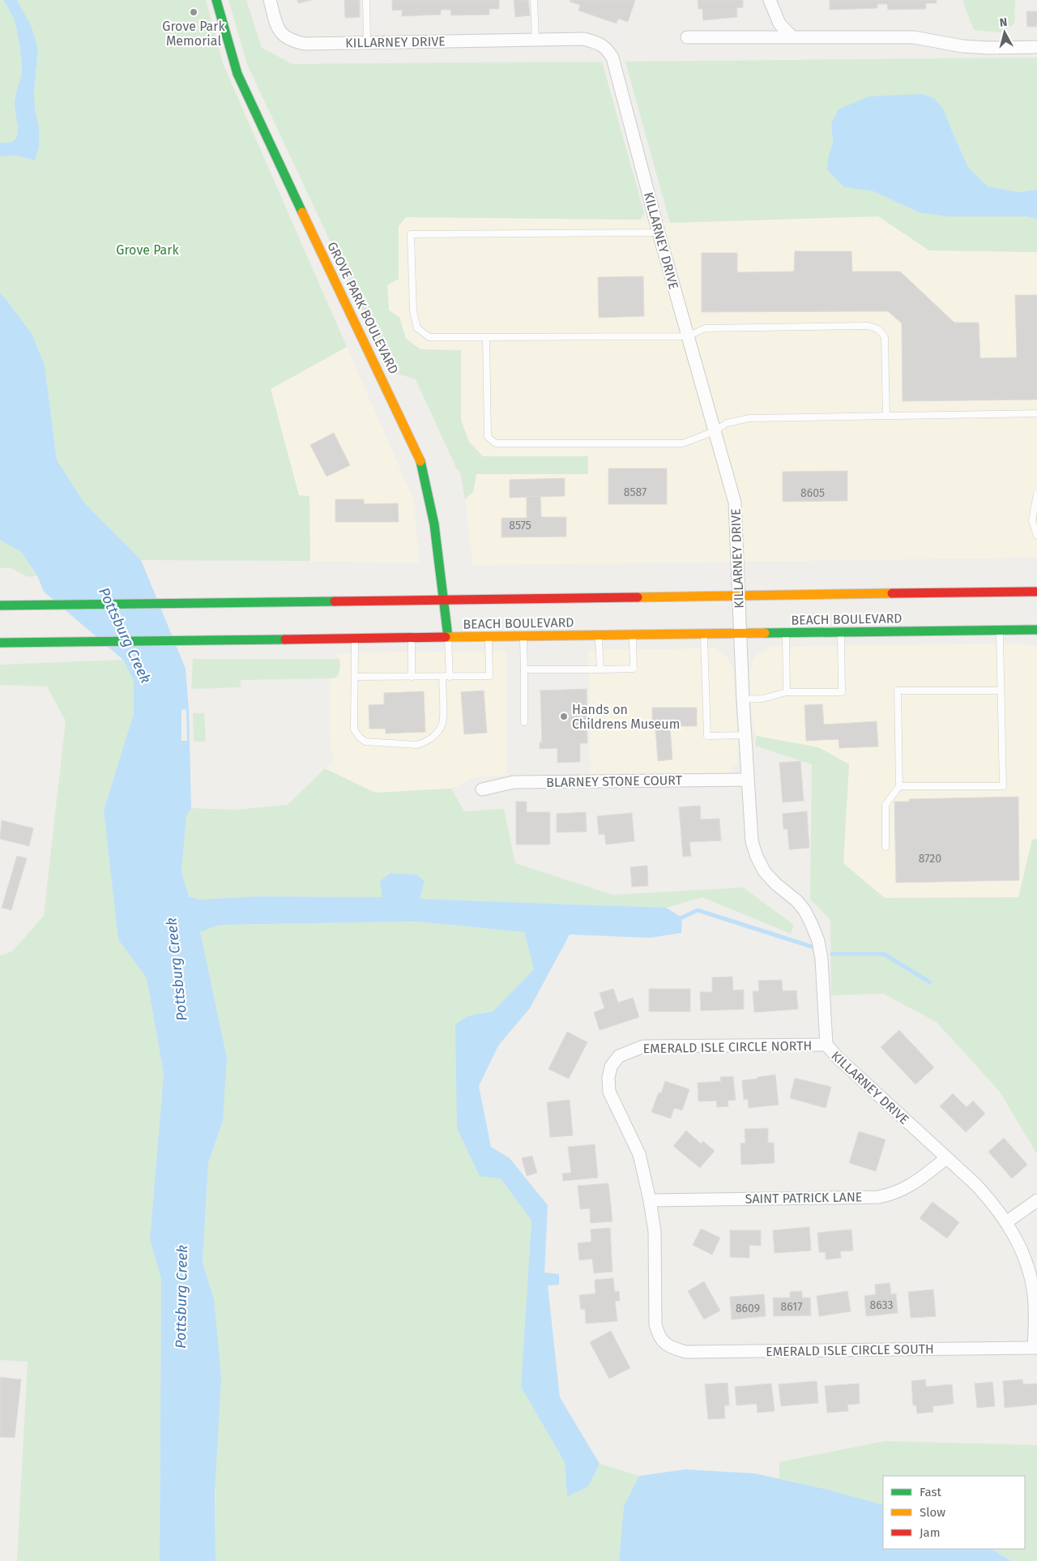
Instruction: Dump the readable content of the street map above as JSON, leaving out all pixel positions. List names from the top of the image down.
{
  "streets": {
    "main road": ["GROVE PARK BOULEVARD", "BEACH BOULEVARD"],
    "street": [
      "KILLARNEY DRIVE",
      "BLARNEY STONE COURT",
      "EMERALD ISLE CIRCLE NORTH",
      "SAINT PATRICK LANE",
      "EMERALD ISLE CIRCLE SOUTH"
    ]
  },
  "crossings": [
    ["KILLARNEY DRIVE", "BEACH BOULEVARD"],
    ["KILLARNEY DRIVE", "BLARNEY STONE COURT"],
    ["KILLARNEY DRIVE", "EMERALD ISLE CIRCLE NORTH"],
    ["KILLARNEY DRIVE", "SAINT PATRICK LANE"],
    ["KILLARNEY DRIVE", "EMERALD ISLE CIRCLE SOUTH"],
    ["GROVE PARK BOULEVARD", "BEACH BOULEVARD"],
    ["EMERALD ISLE CIRCLE NORTH", "SAINT PATRICK LANE"],
    ["EMERALD ISLE CIRCLE NORTH", "EMERALD ISLE CIRCLE SOUTH"],
    ["SAINT PATRICK LANE", "EMERALD ISLE CIRCLE SOUTH"]
  ],
  "water": ["Pottsburg Creek"],
  "parks": ["Grove Park"],
  "places": ["Grove Park Memorial", "Hands on Childrens Museum"],
  "house_numbers": [
    "8587",
    "8605",
    "8575",
    "8720",
    "8633",
    "8617",
    "8609"
  ],
  "legend": ["Fast", "Slow", "Jam"],
  "north": "top"
}
